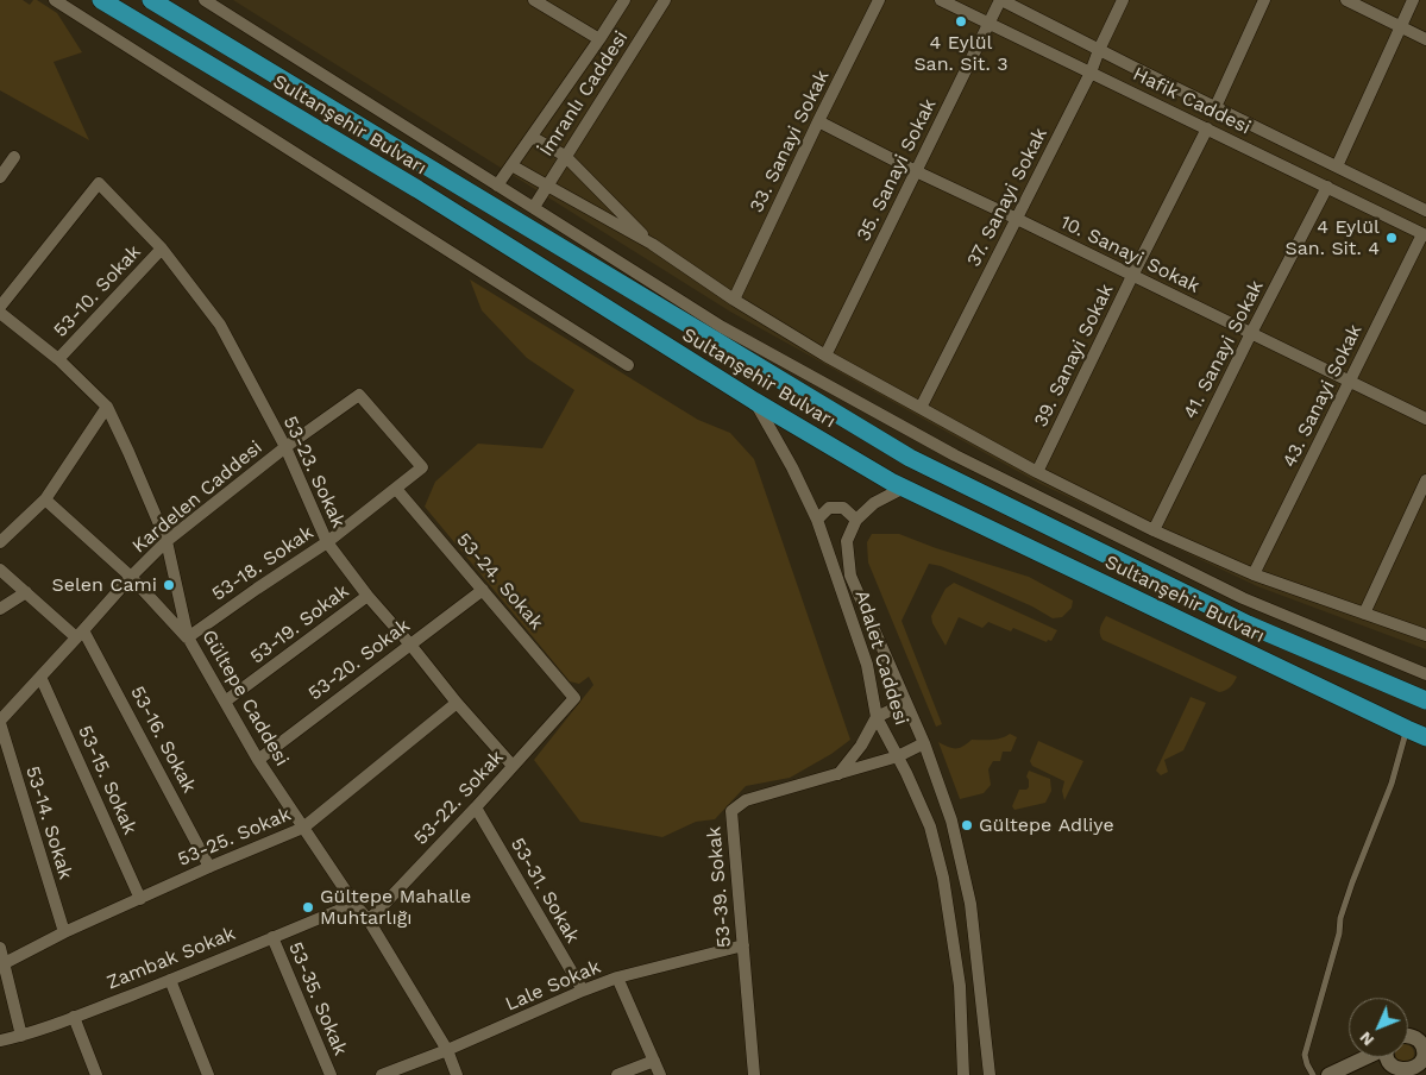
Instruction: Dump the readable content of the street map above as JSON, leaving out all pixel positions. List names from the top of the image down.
{
  "streets": {
    "highway": ["Sultanşehir Bulvarı"],
    "street": [
      "İmranlı Caddesi",
      "Hafik Caddesi",
      "33. Sanayi Sokak",
      "35. Sanayi Sokak",
      "37. Sanayi Sokak",
      "10. Sanayi Sokak",
      "53-10. Sokak",
      "41. Sanayi Sokak",
      "39. Sanayi Sokak",
      "43. Sanayi Sokak",
      "53-23. Sokak",
      "Kardelen Caddesi",
      "53-18. Sokak",
      "53-24. Sokak",
      "53-19. Sokak",
      "Adalet Caddesi",
      "53-20. Sokak",
      "Gültepe Caddesi",
      "53-16. Sokak",
      "53-15. Sokak",
      "53-22. Sokak",
      "53-14. Sokak",
      "53-25. Sokak",
      "53-39. Sokak",
      "53-31. Sokak",
      "Zambak Sokak",
      "Lale Sokak",
      "53-35. Sokak"
    ]
  },
  "crossings": [
    ["Hafik Caddesi", "35. Sanayi Sokak"],
    ["Hafik Caddesi", "37. Sanayi Sokak"],
    ["Hafik Caddesi", "41. Sanayi Sokak"],
    ["Hafik Caddesi", "39. Sanayi Sokak"],
    ["Hafik Caddesi", "43. Sanayi Sokak"],
    ["Sultanşehir Bulvarı", "Adalet Caddesi"],
    ["33. Sanayi Sokak", "10. Sanayi Sokak"],
    ["35. Sanayi Sokak", "10. Sanayi Sokak"],
    ["37. Sanayi Sokak", "10. Sanayi Sokak"],
    ["10. Sanayi Sokak", "41. Sanayi Sokak"],
    ["10. Sanayi Sokak", "39. Sanayi Sokak"],
    ["10. Sanayi Sokak", "43. Sanayi Sokak"],
    ["53-10. Sokak", "53-23. Sokak"],
    ["53-10. Sokak", "Gültepe Caddesi"],
    ["53-23. Sokak", "Kardelen Caddesi"],
    ["53-23. Sokak", "53-18. Sokak"],
    ["53-23. Sokak", "53-19. Sokak"],
    ["53-23. Sokak", "53-20. Sokak"],
    ["53-23. Sokak", "53-22. Sokak"],
    ["53-23. Sokak", "53-25. Sokak"],
    ["Kardelen Caddesi", "53-18. Sokak"],
    ["Kardelen Caddesi", "Gültepe Caddesi"],
    ["Kardelen Caddesi", "53-16. Sokak"],
    ["Kardelen Caddesi", "53-15. Sokak"],
    ["Kardelen Caddesi", "53-14. Sokak"],
    ["53-18. Sokak", "53-24. Sokak"],
    ["53-18. Sokak", "Gültepe Caddesi"],
    ["53-24. Sokak", "53-20. Sokak"],
    ["53-24. Sokak", "53-22. Sokak"],
    ["53-19. Sokak", "Gültepe Caddesi"],
    ["Adalet Caddesi", "53-39. Sokak"],
    ["53-20. Sokak", "Gültepe Caddesi"],
    ["Gültepe Caddesi", "53-22. Sokak"],
    ["Gültepe Caddesi", "53-25. Sokak"],
    ["Gültepe Caddesi", "Zambak Sokak"],
    ["Gültepe Caddesi", "Lale Sokak"],
    ["53-16. Sokak", "53-25. Sokak"],
    ["53-15. Sokak", "53-25. Sokak"],
    ["53-22. Sokak", "53-31. Sokak"],
    ["53-14. Sokak", "53-25. Sokak"],
    ["53-39. Sokak", "Lale Sokak"],
    ["53-31. Sokak", "Lale Sokak"],
    ["Zambak Sokak", "53-35. Sokak"]
  ],
  "places": [
    "4 Eylül San. Sit. 3",
    "4 Eylül San. Sit. 4",
    "Selen Cami",
    "Gültepe Adliye",
    "Gültepe Mahalle Muhtarlığı"
  ],
  "north": "bottom left"
}
